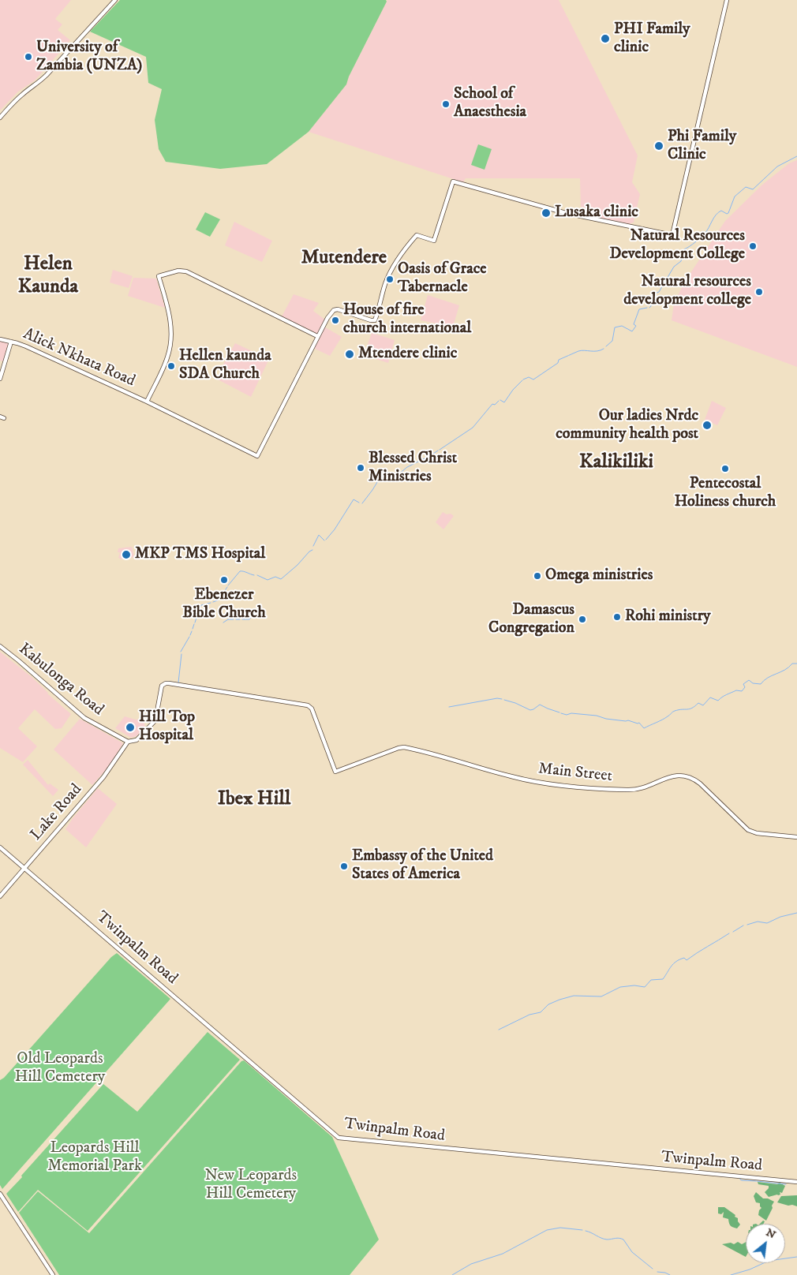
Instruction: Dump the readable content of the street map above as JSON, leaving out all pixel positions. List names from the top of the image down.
{
  "streets": {
    "main road": [
      "Alick Nkhata Road",
      "Kabulonga Road",
      "Main Street",
      "Lake Road",
      "Twinpalm Road"
    ]
  },
  "crossings": [
    ["Kabulonga Road", "Main Street"],
    ["Kabulonga Road", "Lake Road"],
    ["Main Street", "Lake Road"],
    ["Lake Road", "Twinpalm Road"]
  ],
  "districts": [
    "Mutendere",
    "Helen Kaunda",
    "Kalikiliki",
    "Ibex Hill"
  ],
  "parks": ["Old Leopards Hill Cemetery", "Leopards Hill Memorial Park", "New Leopards Hill Cemetery"],
  "places": [
    "PHI Family clinic",
    "University of Zambia (UNZA)",
    "School of Anaesthesia",
    "Phi Family Clinic",
    "Lusaka clinic",
    "Natural Resources Development College",
    "Oasis of Grace Tabernacle",
    "Natural resources development college",
    "House of fire church international",
    "Mtendere clinic",
    "Hellen kaunda SDA Church",
    "Our ladies Nrdc community health post",
    "Blessed Christ Ministries",
    "Pentecostal Holiness church",
    "MKP TMS Hospital",
    "Omega ministries",
    "Ebenezer Bible Church",
    "Rohi ministry",
    "Damascus Congregation",
    "Hill Top Hospital",
    "Embassy of the United States of America"
  ],
  "north": "top right"
}
